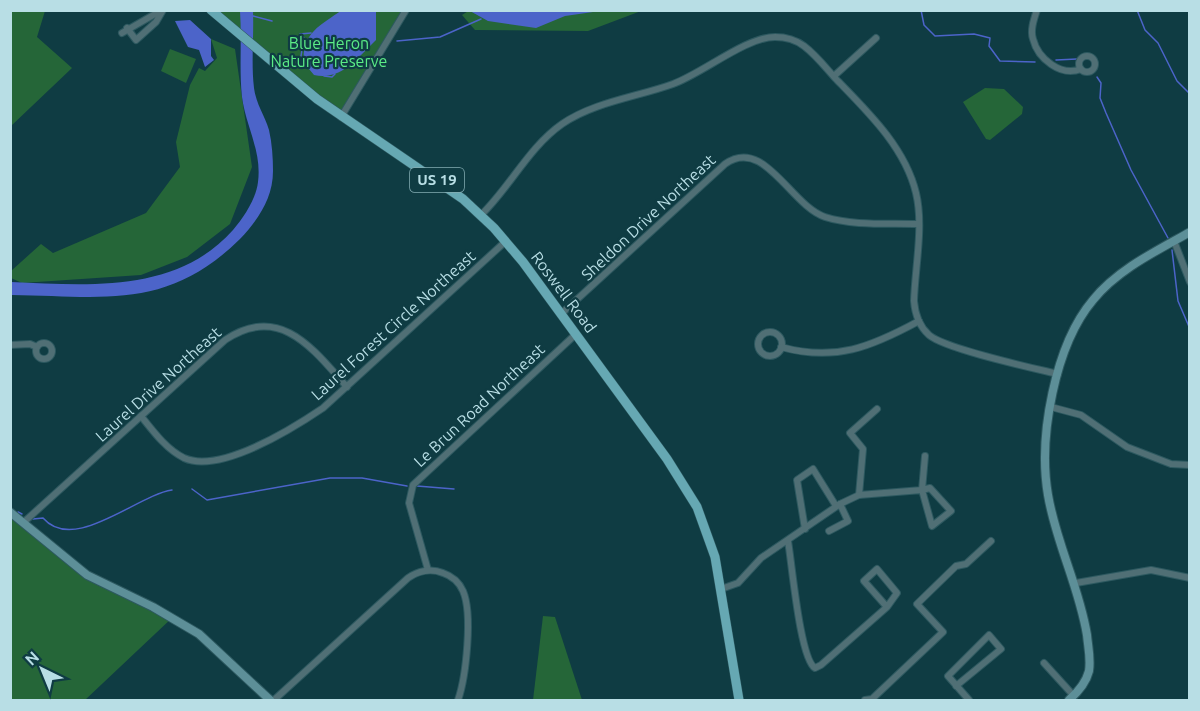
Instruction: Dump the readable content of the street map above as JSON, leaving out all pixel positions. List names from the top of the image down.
{
  "streets": {
    "main road": ["US 19", "Roswell Road"],
    "street": [
      "Sheldon Drive Northeast",
      "Laurel Forest Circle Northeast",
      "Laurel Drive Northeast",
      "Le Brun Road Northeast"
    ]
  },
  "crossings": [
    ["Sheldon Drive Northeast", "Roswell Road"],
    ["Roswell Road", "Laurel Forest Circle Northeast"],
    ["Roswell Road", "Le Brun Road Northeast"],
    ["Laurel Forest Circle Northeast", "Laurel Drive Northeast"]
  ],
  "parks": ["Blue Heron Nature Preserve"],
  "north": "top left"
}
